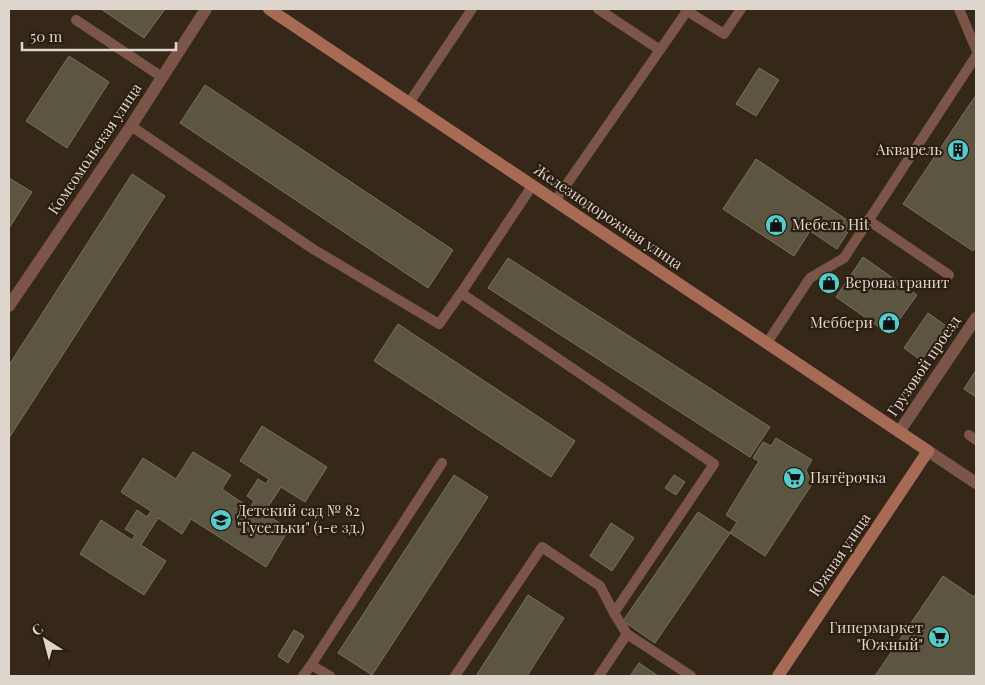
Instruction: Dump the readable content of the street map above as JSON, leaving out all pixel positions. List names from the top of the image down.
{
  "streets": {
    "main road": ["Железнодорожная улица", "Южная улица"],
    "street": ["Комсомольская улица", "Грузовой проезд"]
  },
  "crossings": [
    ["Железнодорожная улица", "Грузовой проезд"],
    ["Железнодорожная улица", "Южная улица"]
  ],
  "places": {
    "building": ["Акварель"],
    "shop": ["Мебель Hit", "Верона гранит", "Меббери"],
    "supermarket": ["Пятёрочка", "Гипермаркет \"Южный\""],
    "school or university": ["Детский сад № 82 \"Гусельки\" (1-е зд.)"]
  },
  "scale_bar": "50 m",
  "north": "top left"
}
